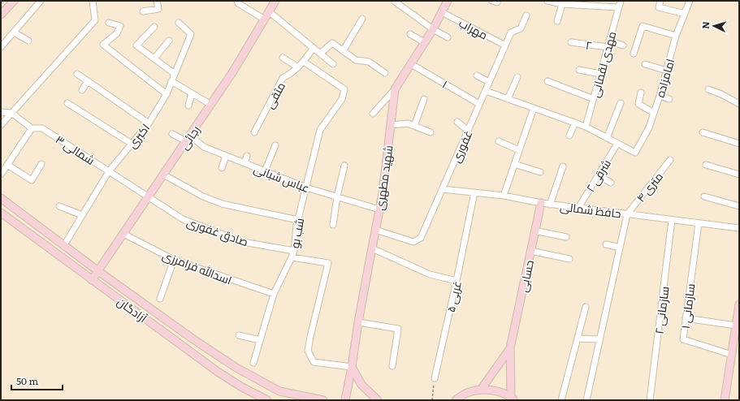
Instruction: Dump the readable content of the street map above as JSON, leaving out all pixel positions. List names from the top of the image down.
{
  "streets": {
    "street": [
      "مهراب",
      "۲",
      "مهدی لقمانی",
      "امامزاده",
      "۱",
      "متقی",
      "اکبری",
      "رجائی",
      "غفوری",
      "۳ شمالی",
      "۲ شرقی",
      "عباس شبانی",
      "شهید مطهری",
      "۴ متری",
      "حافظ شمالی",
      "صادق غفوری",
      "شب بو",
      "اسدالله فرامرزی",
      "حسابی",
      "۵ غربی",
      "سازمانی ۱",
      "آزادگان",
      "سازمانی ۲"
    ]
  },
  "crossings": [
    ["مهراب", "غفوری"],
    ["مهراب", "شهید مطهری"],
    ["۲", "مهدی لقمانی"],
    ["امامزاده", "۲ شرقی"],
    ["۱", "غفوری"],
    ["۱", "شهید مطهری"],
    ["متقی", "شب بو"],
    ["اکبری", "۳ شمالی"],
    ["رجائی", "۳ شمالی"],
    ["رجائی", "عباس شبانی"],
    ["رجائی", "صادق غفوری"],
    ["رجائی", "اسدالله فرامرزی"],
    ["رجائی", "آزادگان"],
    ["غفوری", "شهید مطهری"],
    ["غفوری", "حافظ شمالی"],
    ["۳ شمالی", "صادق غفوری"],
    ["۲ شرقی", "حافظ شمالی"],
    ["عباس شبانی", "شهید مطهری"],
    ["عباس شبانی", "شب بو"],
    ["شهید مطهری", "شب بو"],
    ["۴ متری", "حافظ شمالی"],
    ["حافظ شمالی", "حسابی"],
    ["حافظ شمالی", "۵ غربی"],
    ["حافظ شمالی", "سازمانی ۱"],
    ["حافظ شمالی", "سازمانی ۲"],
    ["صادق غفوری", "شب بو"]
  ],
  "scale_bar": "50 m",
  "north": "left"
}
